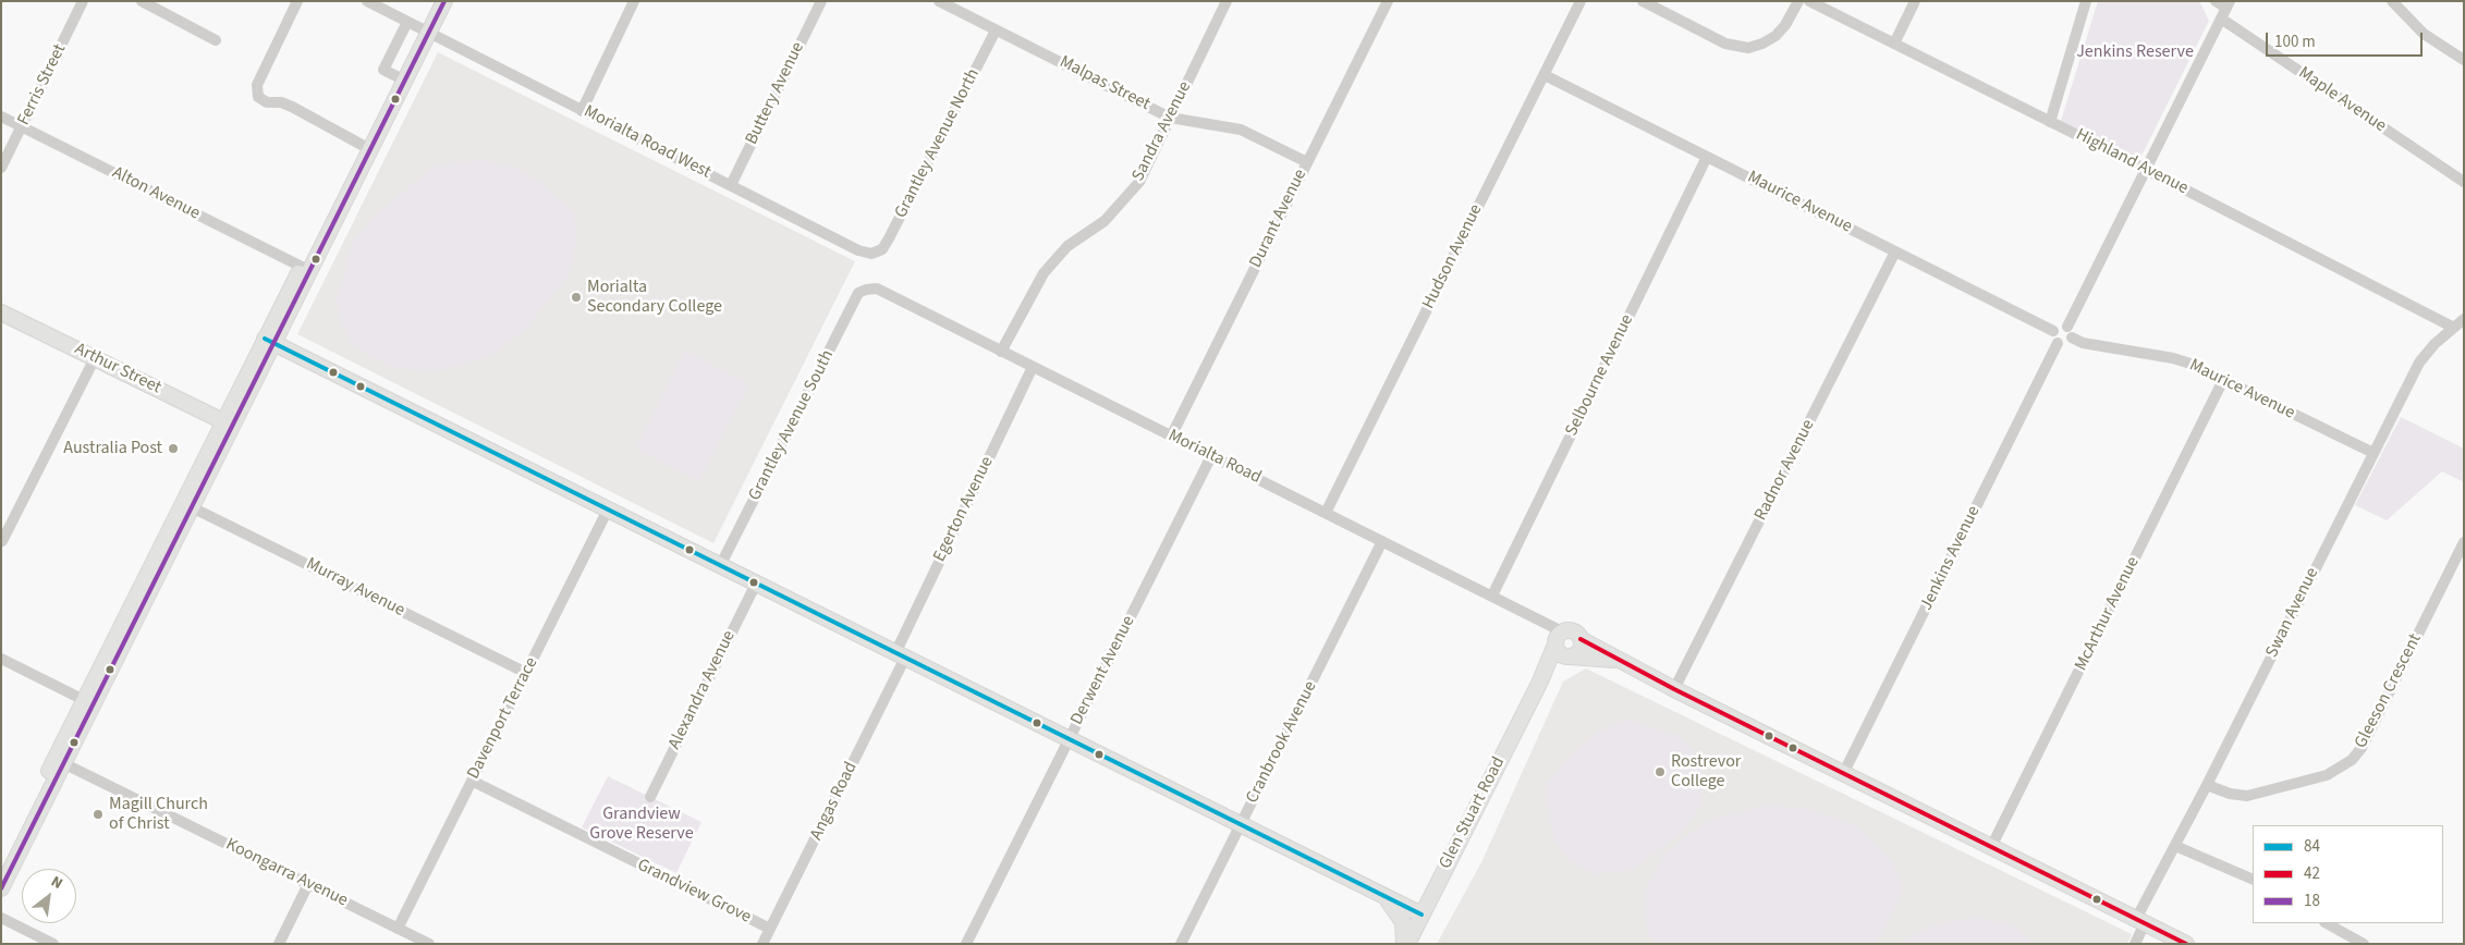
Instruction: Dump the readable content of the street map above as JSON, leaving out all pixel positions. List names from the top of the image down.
{
  "streets": {
    "main road": ["Arthur Street", "Glen Stuart Road"],
    "street": [
      "Malpas Street",
      "Ferris Street",
      "Buttery Avenue",
      "Maple Avenue",
      "Sandra Avenue",
      "Morialta Road West",
      "Grantley Avenue North",
      "Highland Avenue",
      "Alton Avenue",
      "Maurice Avenue",
      "Durant Avenue",
      "Hudson Avenue",
      "Selbourne Avenue",
      "Grantley Avenue South",
      "Morialta Road",
      "Radnor Avenue",
      "Egerton Avenue",
      "Jenkins Avenue",
      "Murray Avenue",
      "Swan Avenue",
      "McArthur Avenue",
      "Derwent Avenue",
      "Alexandra Avenue",
      "Gleeson Crescent",
      "Davenport Terrace",
      "Cranbrook Avenue",
      "Angas Road",
      "Koongarra Avenue",
      "Grandview Grove"
    ]
  },
  "crossings": [
    ["Malpas Street", "Sandra Avenue"],
    ["Malpas Street", "Grantley Avenue North"],
    ["Malpas Street", "Durant Avenue"],
    ["Ferris Street", "Alton Avenue"],
    ["Buttery Avenue", "Morialta Road West"],
    ["Sandra Avenue", "Morialta Road"],
    ["Morialta Road West", "Grantley Avenue North"],
    ["Highland Avenue", "Swan Avenue"],
    ["Maurice Avenue", "Hudson Avenue"],
    ["Maurice Avenue", "Selbourne Avenue"],
    ["Maurice Avenue", "Radnor Avenue"],
    ["Maurice Avenue", "Jenkins Avenue"],
    ["Maurice Avenue", "Swan Avenue"],
    ["Maurice Avenue", "McArthur Avenue"],
    ["Durant Avenue", "Morialta Road"],
    ["Hudson Avenue", "Morialta Road"],
    ["Selbourne Avenue", "Morialta Road"],
    ["Grantley Avenue South", "Morialta Road"],
    ["Morialta Road", "Egerton Avenue"],
    ["Morialta Road", "Derwent Avenue"],
    ["Morialta Road", "Cranbrook Avenue"],
    ["Morialta Road", "Glen Stuart Road"],
    ["Egerton Avenue", "Angas Road"],
    ["Murray Avenue", "Davenport Terrace"],
    ["Swan Avenue", "Gleeson Crescent"],
    ["Davenport Terrace", "Koongarra Avenue"],
    ["Davenport Terrace", "Grandview Grove"],
    ["Angas Road", "Grandview Grove"]
  ],
  "parks": ["Jenkins Reserve", "Grandview Grove Reserve"],
  "places": [
    "Morialta Secondary College",
    "Australia Post",
    "Rostrevor College",
    "Magill Church of Christ"
  ],
  "lines": ["transit line 18", "transit line 84", "transit line 42"],
  "legend": ["84", "42", "18"],
  "scale_bar": "100 m",
  "north": "top right"
}
